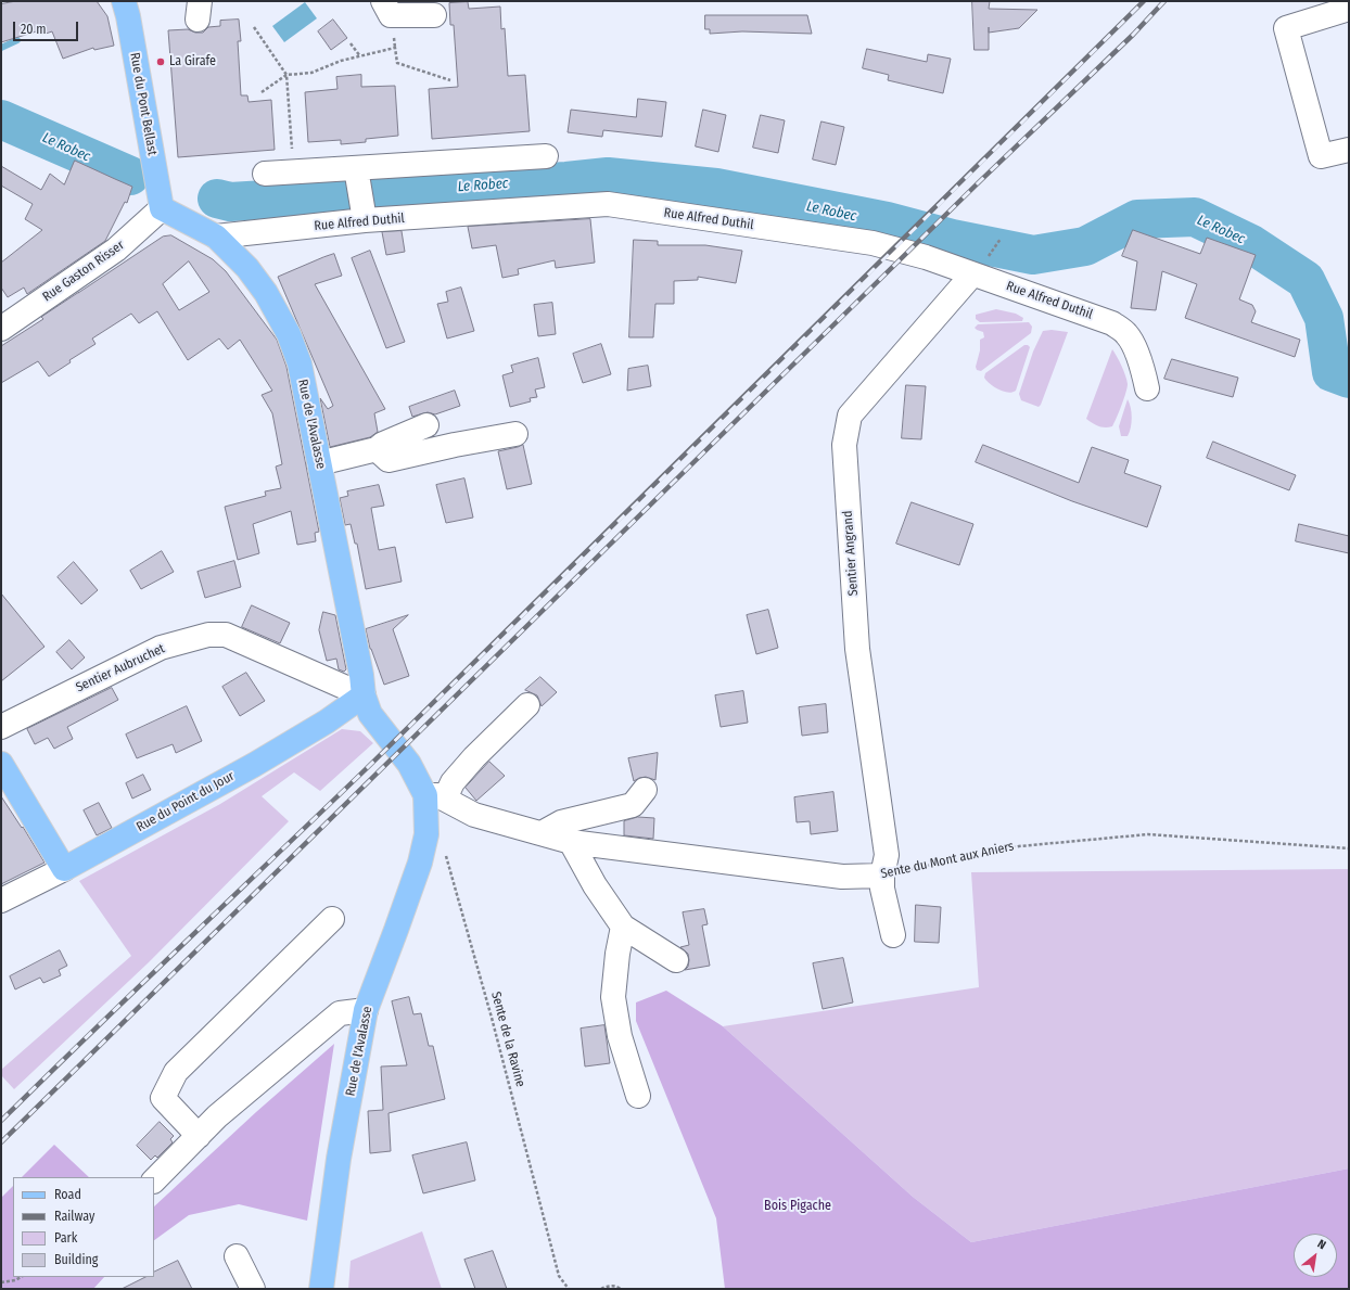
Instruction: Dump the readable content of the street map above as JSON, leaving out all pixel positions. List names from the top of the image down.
{
  "streets": {
    "main road": ["Rue du Pont Bellast", "Rue de l'Avalasse", "Rue du Point du Jour"],
    "street": [
      "Rue Alfred Duthil",
      "Rue Gaston Risser",
      "Sentier Angrand",
      "Sentier Aubruchet",
      "Sente du Mont aux Aniers"
    ],
    "path": ["Sente de la Ravine"]
  },
  "crossings": [
    ["Rue du Pont Bellast", "Rue Gaston Risser"],
    ["Rue du Pont Bellast", "Rue de l'Avalasse"],
    ["Rue Alfred Duthil", "Rue de l'Avalasse"],
    ["Rue Alfred Duthil", "Sentier Angrand"],
    ["Rue Gaston Risser", "Rue de l'Avalasse"],
    ["Rue de l'Avalasse", "Sentier Aubruchet"],
    ["Rue de l'Avalasse", "Rue du Point du Jour"],
    ["Rue de l'Avalasse", "Sente du Mont aux Aniers"],
    ["Sentier Angrand", "Sente du Mont aux Aniers"],
    ["Sentier Aubruchet", "Rue du Point du Jour"]
  ],
  "water": ["Le Robec"],
  "parks": ["Bois Pigache"],
  "places": ["La Girafe"],
  "legend": [
    "Road",
    "Railway",
    "Park",
    "Building"
  ],
  "scale_bar": "20 m",
  "north": "top right"
}
